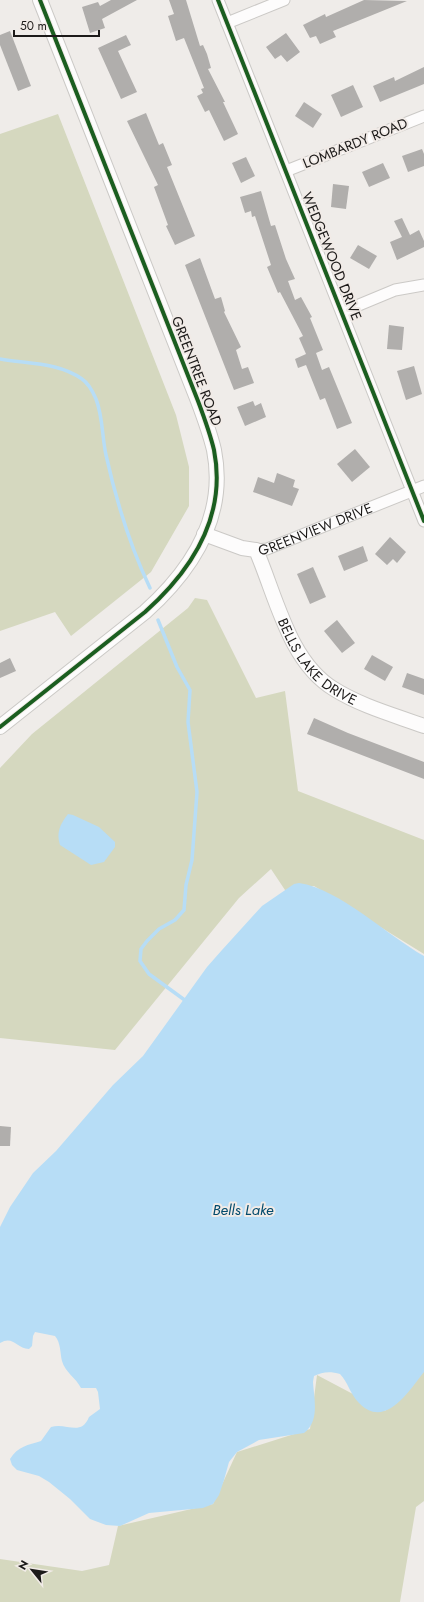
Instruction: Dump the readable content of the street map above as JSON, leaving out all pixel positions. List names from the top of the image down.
{
  "streets": {
    "street": [
      "LOMBARDY ROAD",
      "WEDGEWOOD DRIVE",
      "GREENTREE ROAD",
      "GREENVIEW DRIVE",
      "BELLS LAKE DRIVE"
    ]
  },
  "crossings": [
    ["LOMBARDY ROAD", "WEDGEWOOD DRIVE"],
    ["WEDGEWOOD DRIVE", "GREENVIEW DRIVE"],
    ["GREENTREE ROAD", "GREENVIEW DRIVE"],
    ["GREENVIEW DRIVE", "BELLS LAKE DRIVE"]
  ],
  "water": ["Bells Lake"],
  "scale_bar": "50 m",
  "north": "top left"
}
